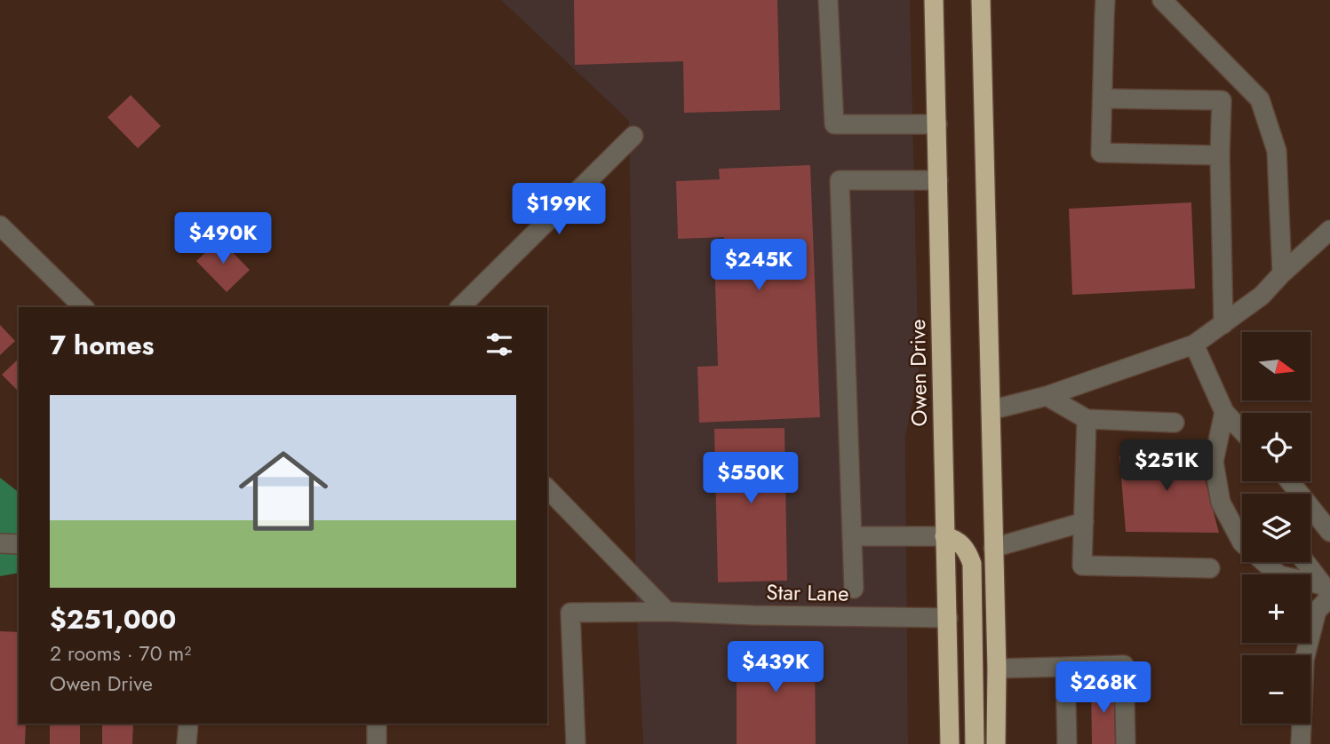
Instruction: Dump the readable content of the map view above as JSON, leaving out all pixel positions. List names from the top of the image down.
{
  "streets": {
    "highway": ["Owen Drive"],
    "street": ["Star Lane"]
  },
  "crossings": [
    ["Owen Drive", "Star Lane"]
  ],
  "north": "right",
  "page": {
    "price": [
      "$199K",
      "$490K",
      "$245K",
      "$251K",
      "$550K",
      "$439K",
      "$268K"
    ],
    "heading": "7 homes",
    "map_buttons": ["+", "−"],
    "list": [
      {
        "name": "$251,000",
        "note": "2 rooms · 70 m² · Owen Drive"
      }
    ]
  }
}
